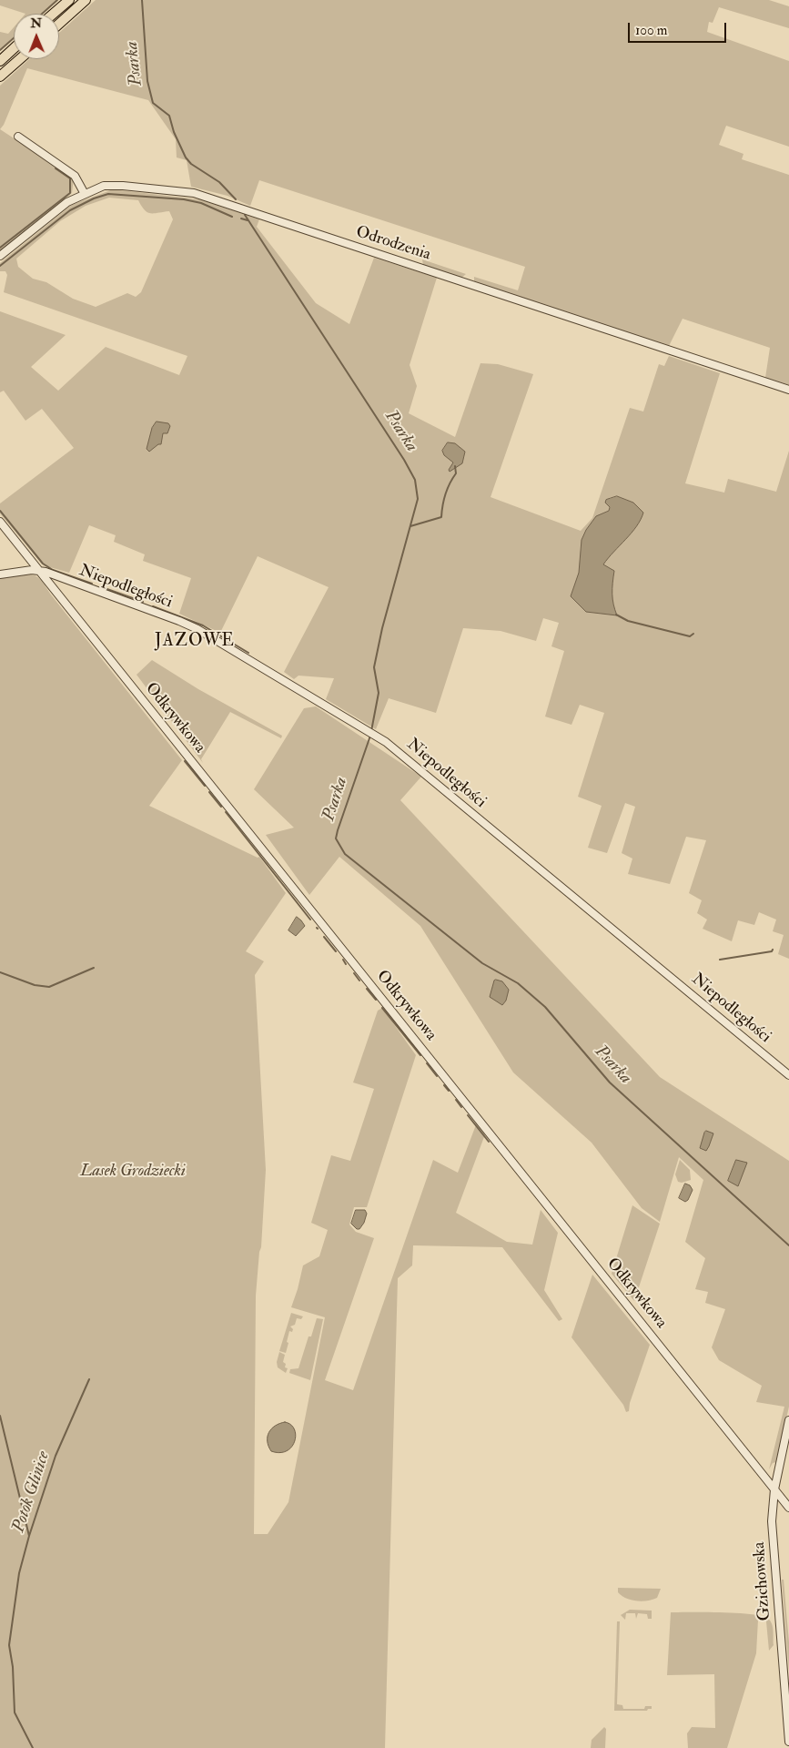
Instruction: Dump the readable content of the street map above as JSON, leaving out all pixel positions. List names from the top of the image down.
{
  "streets": {
    "street": [
      "Odrodzenia",
      "Niepodległości",
      "Odkrywkowa",
      "Gzichowska"
    ]
  },
  "crossings": [
    ["Niepodległości", "Odkrywkowa"],
    ["Odkrywkowa", "Gzichowska"]
  ],
  "districts": ["JAZOWE"],
  "water": ["Psarka", "Potok Glinice"],
  "parks": ["Lasek Grodziecki"],
  "scale_bar": "100 m",
  "north": "top"
}
